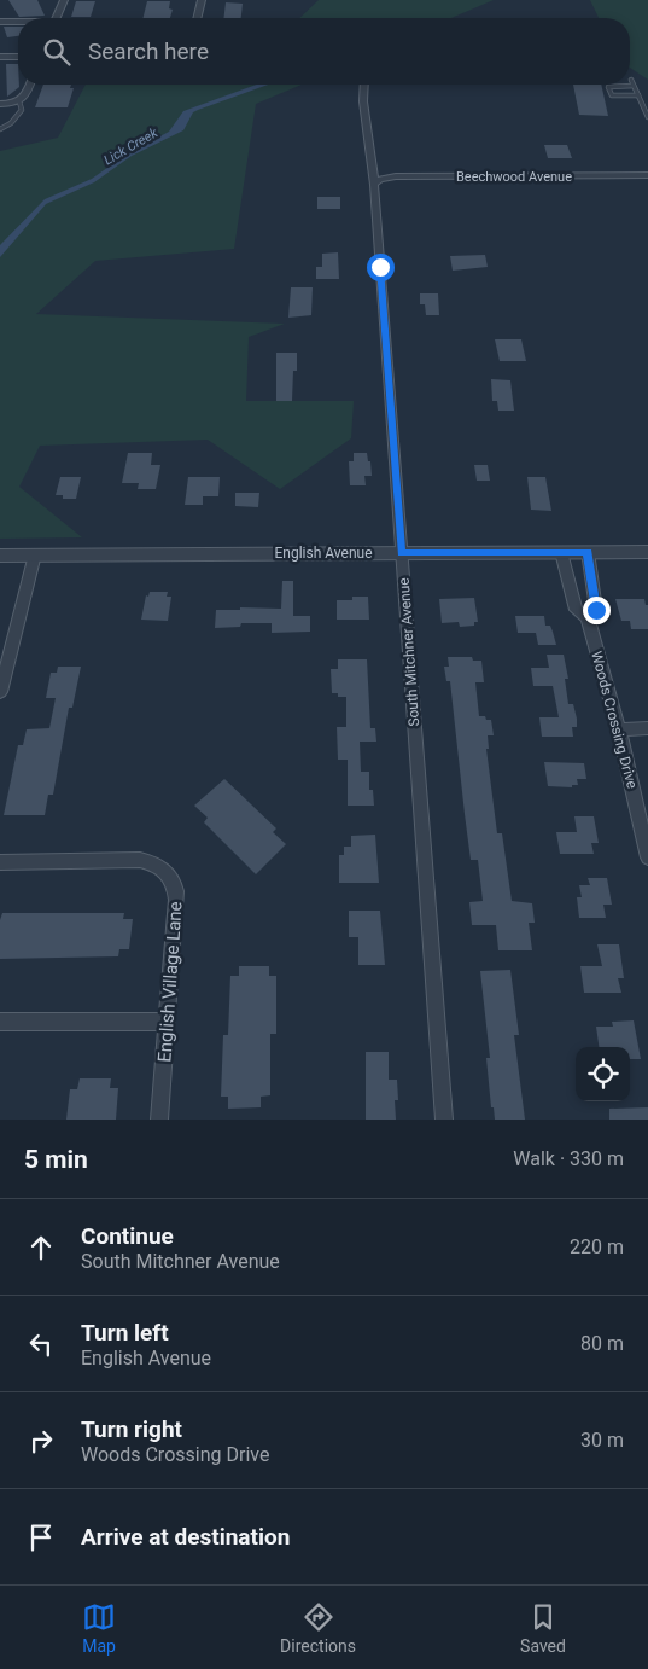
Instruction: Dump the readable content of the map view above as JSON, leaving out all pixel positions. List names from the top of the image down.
{
  "streets": {
    "street": [
      "Beechwood Avenue",
      "English Avenue",
      "South Mitchner Avenue",
      "Woods Crossing Drive",
      "English Village Lane"
    ]
  },
  "crossings": [
    ["Beechwood Avenue", "South Mitchner Avenue"],
    ["English Avenue", "South Mitchner Avenue"],
    ["English Avenue", "Woods Crossing Drive"]
  ],
  "water": ["Lick Creek"],
  "page": {
    "search": "Search here",
    "heading": ["5 min", "Walk · 330 m"],
    "list": [
      ["Continue", "South Mitchner Avenue", "220 m"],
      ["Turn left", "English Avenue", "80 m"],
      ["Turn right", "Woods Crossing Drive", "30 m"],
      "Arrive at destination"
    ],
    "nav": ["Map", "Directions", "Saved"]
  }
}
